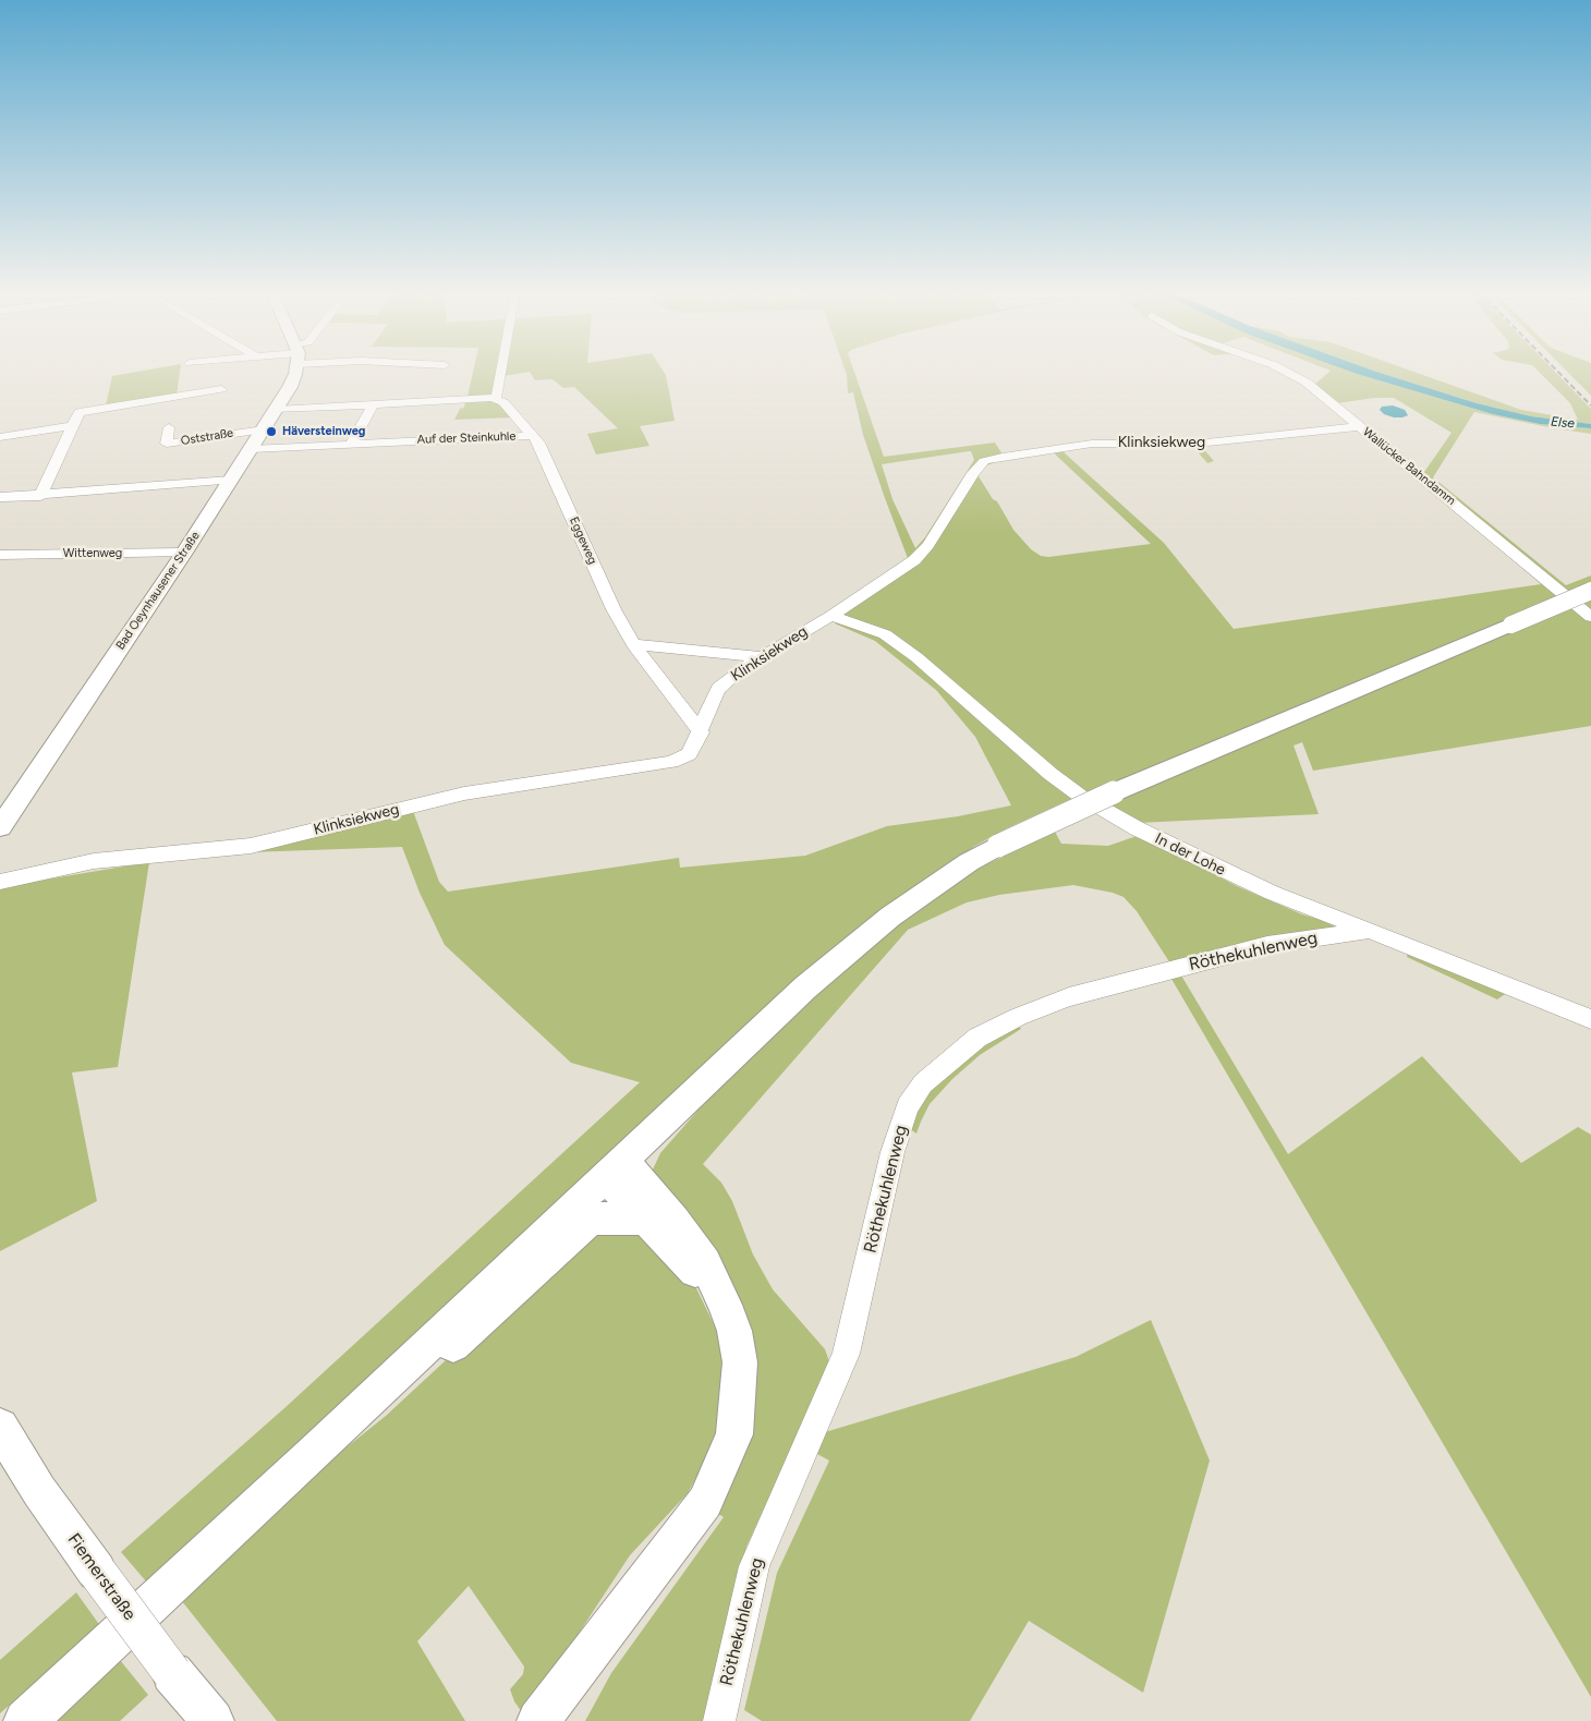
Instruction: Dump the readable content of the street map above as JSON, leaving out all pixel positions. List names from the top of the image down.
{
  "streets": {
    "main road": ["Bad Oeynhausener Straße", "Fiemerstraße"],
    "street": [
      "Oststraße",
      "Auf der Steinkuhle",
      "Klinksiekweg",
      "Wallücker Bahndamm",
      "Eggeweg",
      "Wittenweg",
      "In der Lohe",
      "Röthekuhlenweg"
    ]
  },
  "crossings": [
    ["Oststraße", "Bad Oeynhausener Straße"],
    ["Auf der Steinkuhle", "Eggeweg"],
    ["Auf der Steinkuhle", "Bad Oeynhausener Straße"],
    ["Klinksiekweg", "Wallücker Bahndamm"],
    ["Klinksiekweg", "Eggeweg"],
    ["Klinksiekweg", "In der Lohe"],
    ["Wittenweg", "Bad Oeynhausener Straße"],
    ["In der Lohe", "Röthekuhlenweg"]
  ],
  "water": ["Else"],
  "places": ["Häversteinweg"]
}
